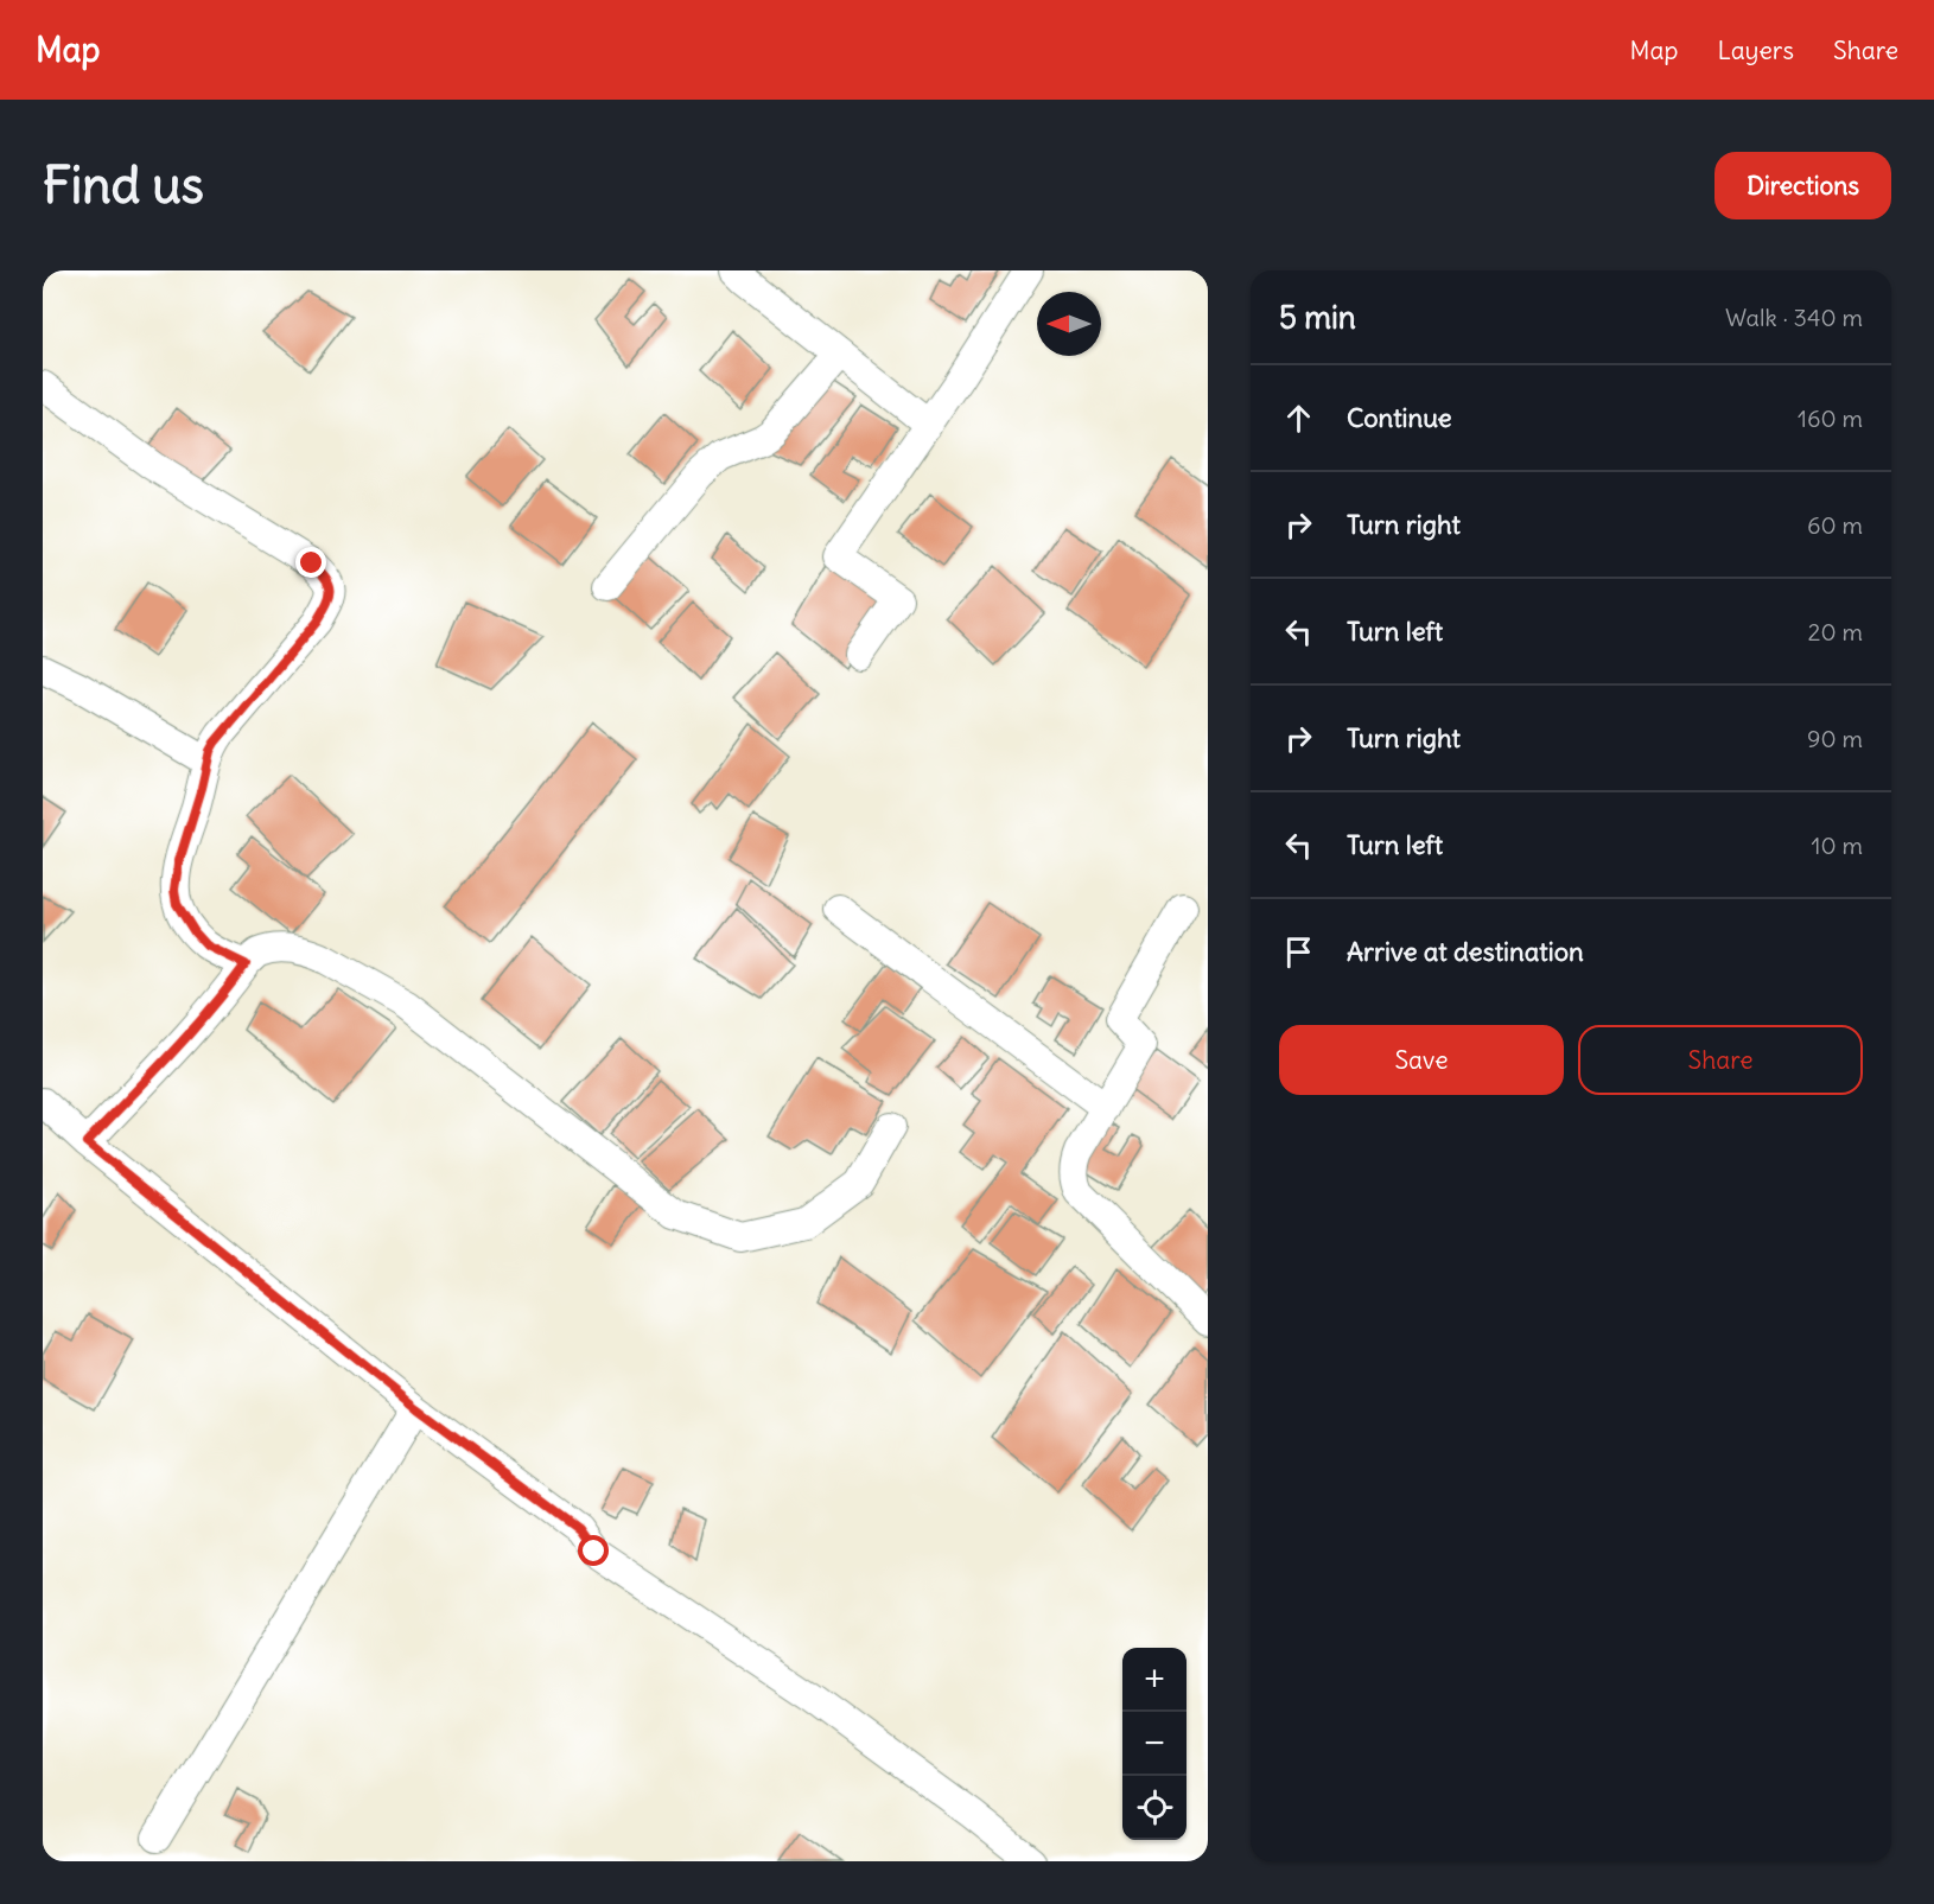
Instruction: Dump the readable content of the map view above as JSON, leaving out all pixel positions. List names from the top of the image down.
{
  "north": "left",
  "page": {
    "header": "Map",
    "nav": ["Map", "Layers", "Share"],
    "buttons": [
      "Directions",
      ["Save", "Share"]
    ],
    "title": "Find us",
    "heading": ["5 min", "Walk · 340 m"],
    "list": [
      ["Continue", "160 m"],
      ["Turn right", "60 m"],
      ["Turn left", "20 m"],
      ["Turn right", "90 m"],
      ["Turn left", "10 m"],
      "Arrive at destination"
    ],
    "map_buttons": ["+", "−"]
  }
}
